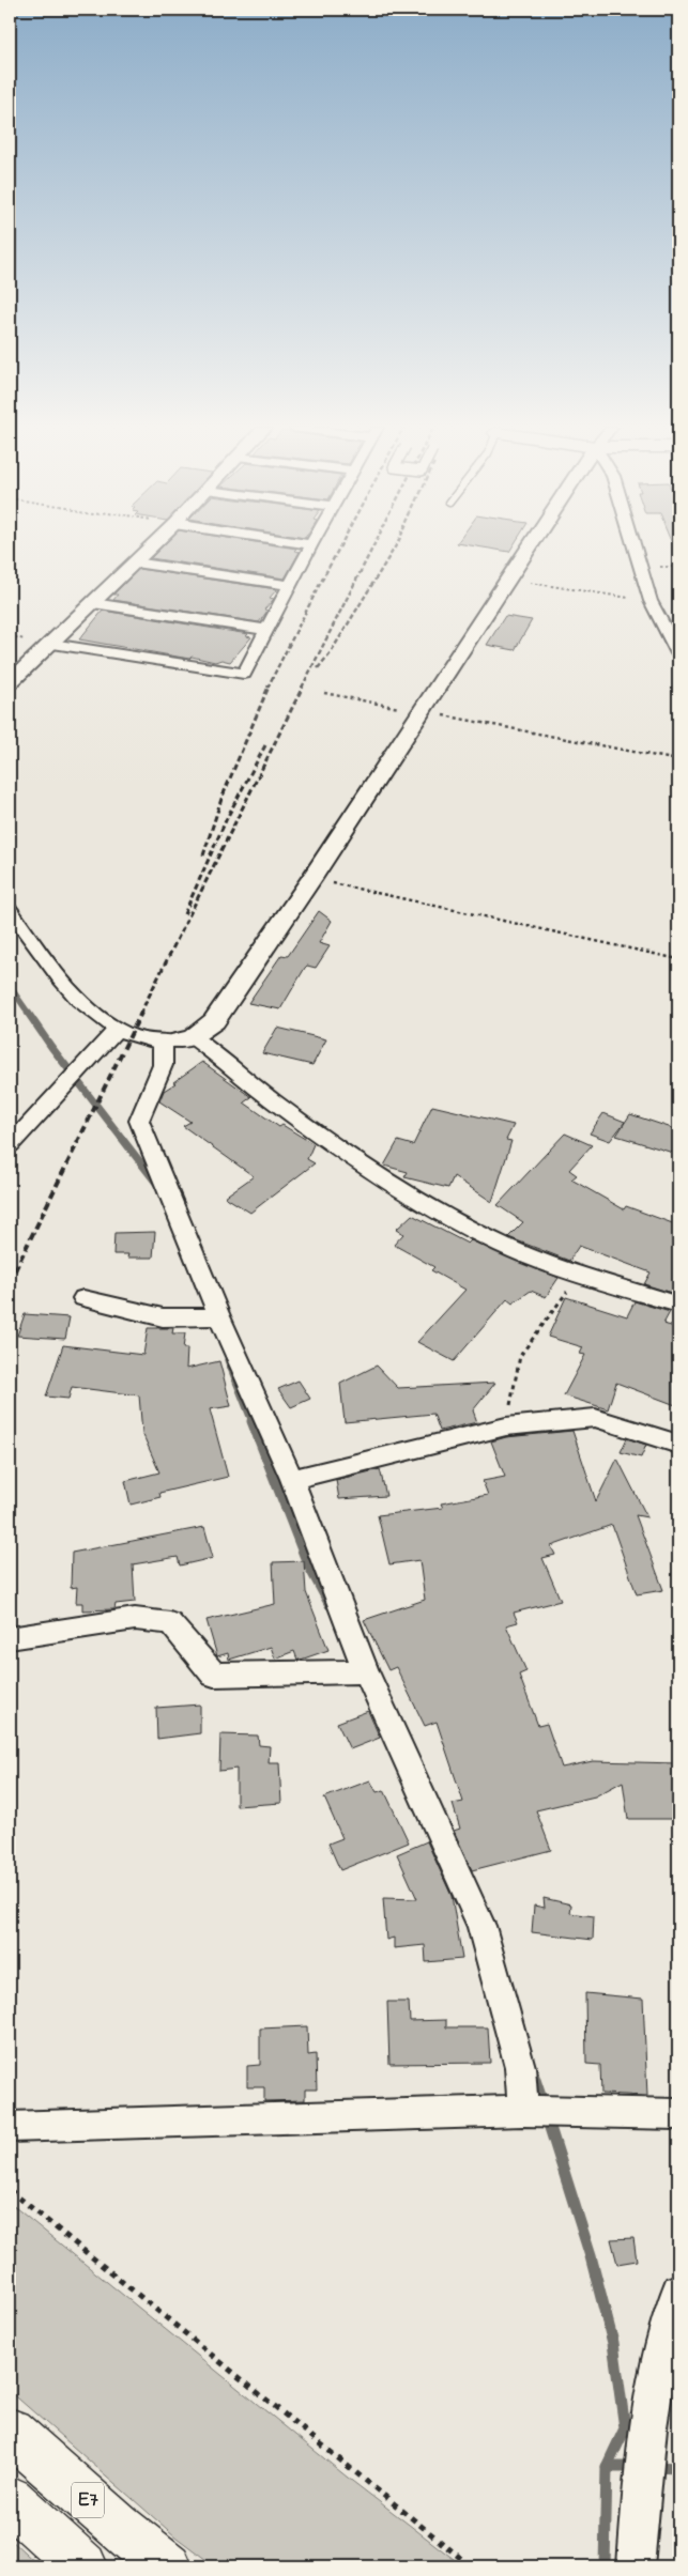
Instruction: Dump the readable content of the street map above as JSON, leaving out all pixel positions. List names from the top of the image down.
{
  "streets": {
    "main road": ["E7"]
  }
}
